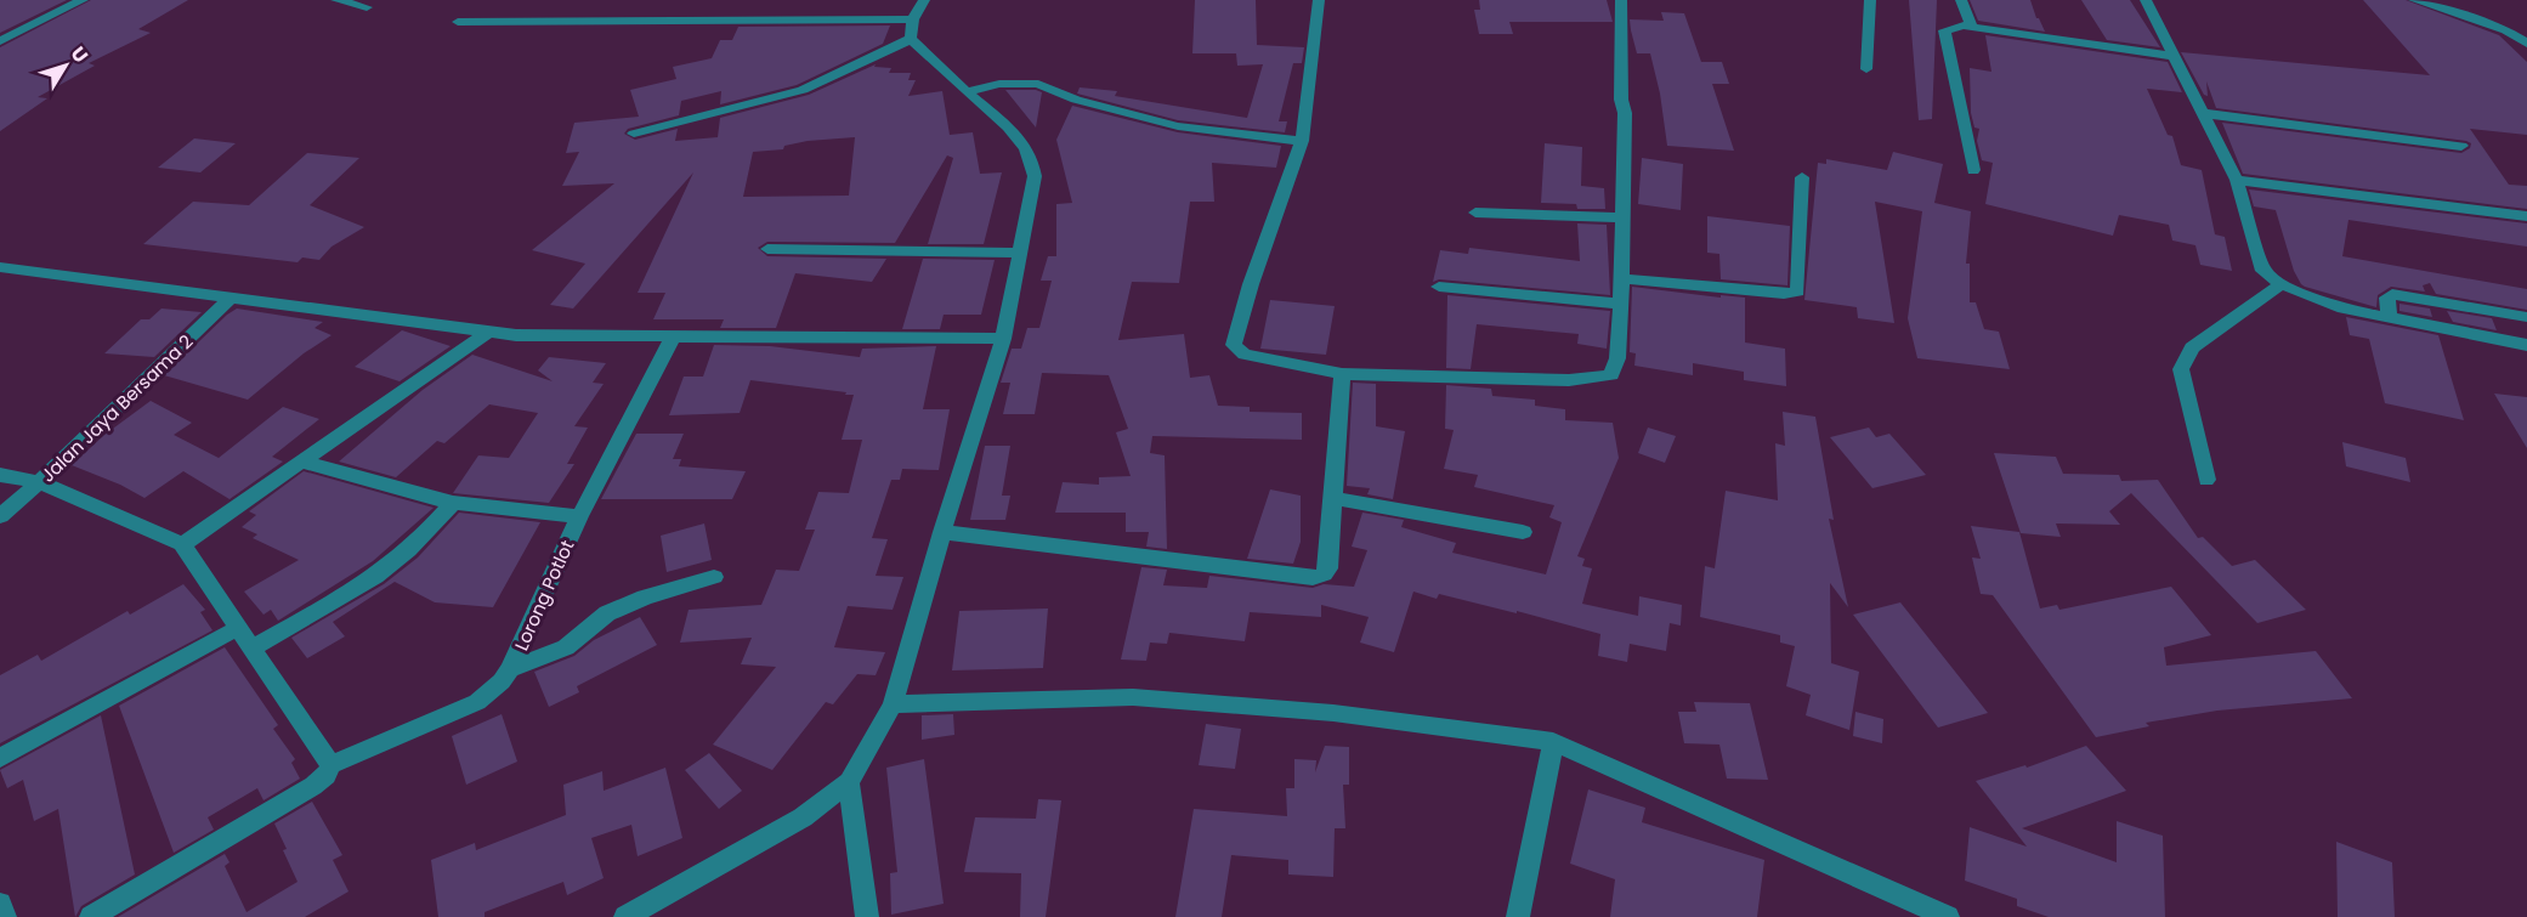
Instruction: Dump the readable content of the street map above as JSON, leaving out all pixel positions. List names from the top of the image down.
{
  "streets": {
    "street": ["Jalan Jaya Bersama 2", "Lorong Potlot"]
  },
  "north": "top right"
}
